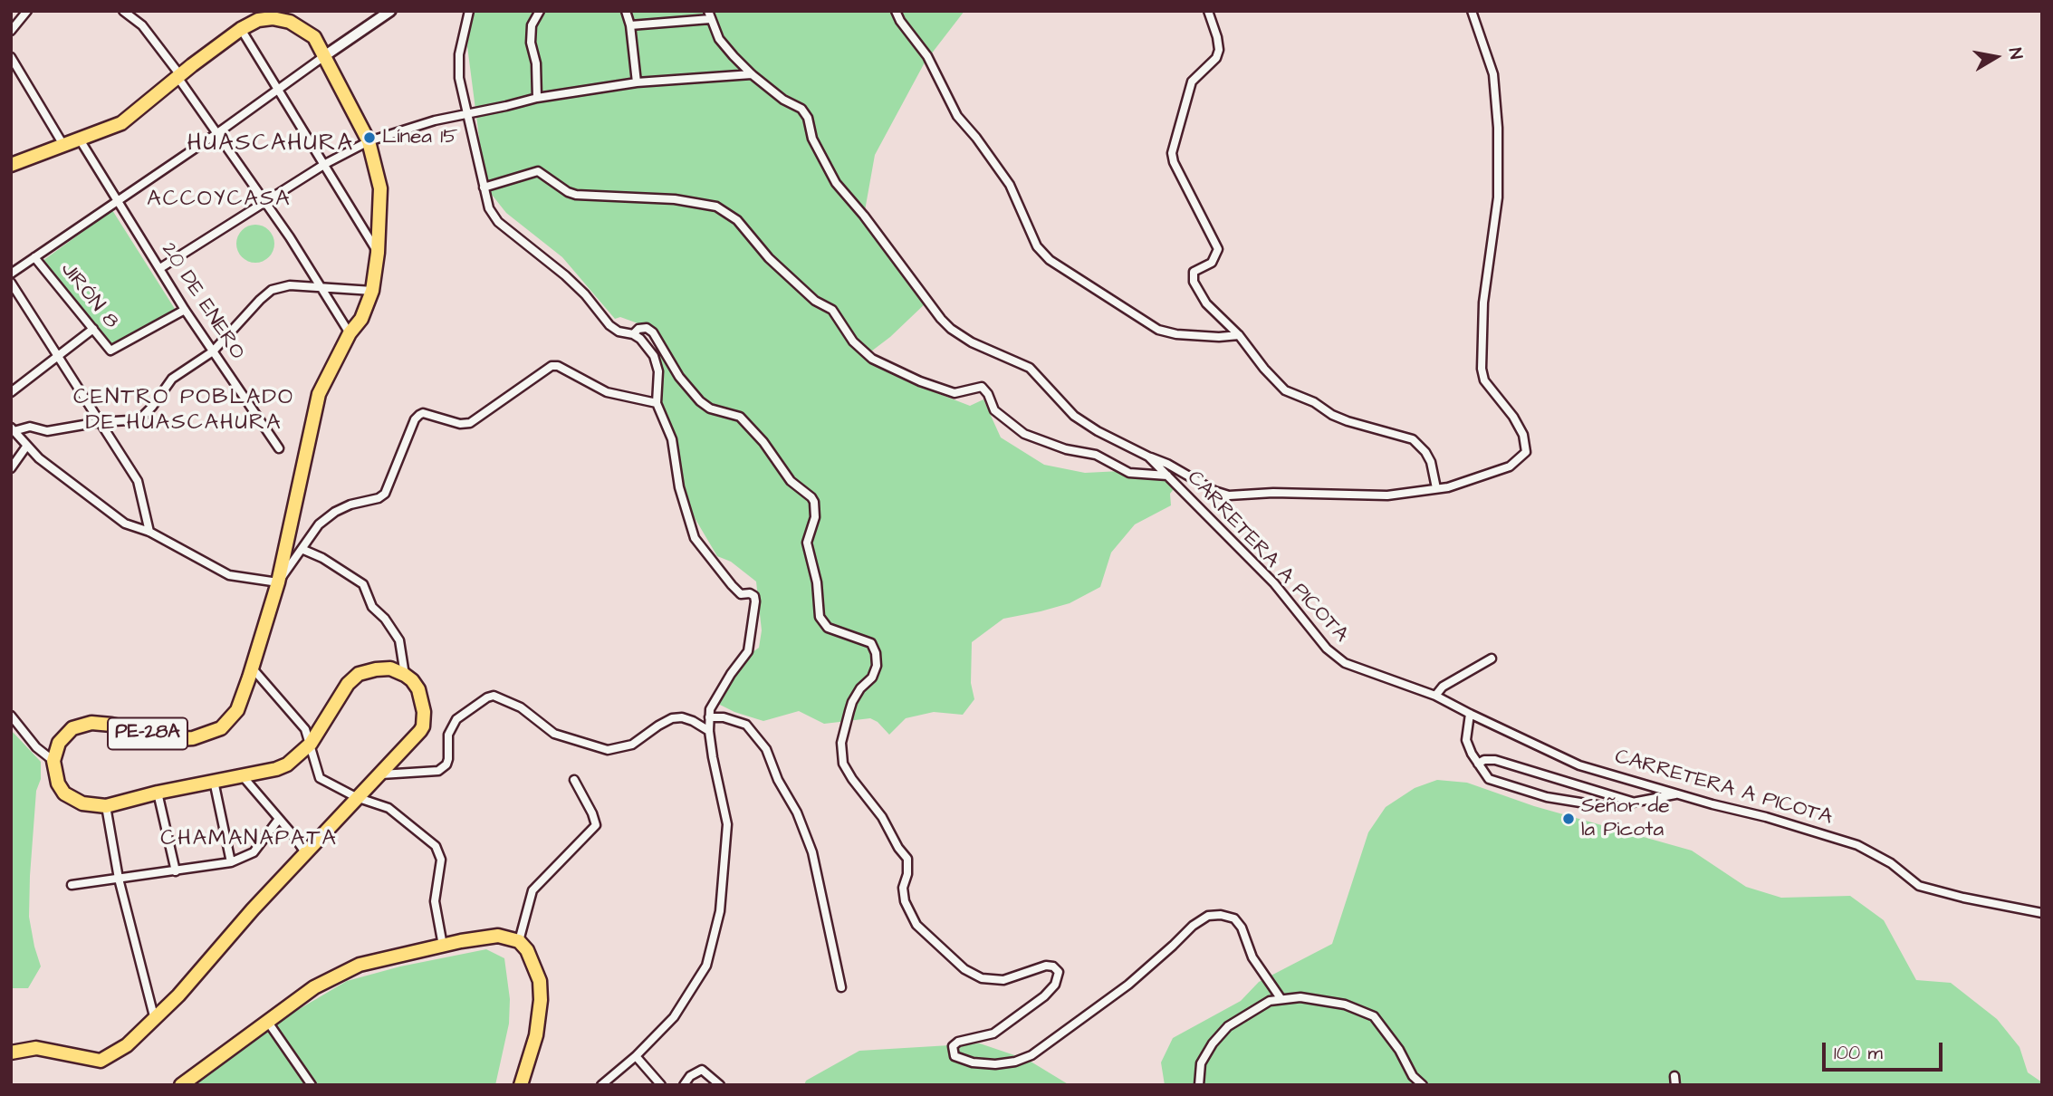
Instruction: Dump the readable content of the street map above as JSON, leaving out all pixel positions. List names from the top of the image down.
{
  "streets": {
    "highway": ["PE-28A"],
    "street": ["JIRÓN 8", "20 DE ENERO", "CARRETERA A PICOTA"]
  },
  "crossings": [
    ["JIRÓN 8", "20 DE ENERO"],
    ["20 DE ENERO", "PE-28A"]
  ],
  "districts": [
    "HUASCAHURA",
    "ACCOYCASA",
    "CENTRO POBLADO DE HUASCAHURA",
    "CHAMANAPATA"
  ],
  "places": ["Línea 15", "Señor de la Picota"],
  "scale_bar": "100 m",
  "north": "right"
}
